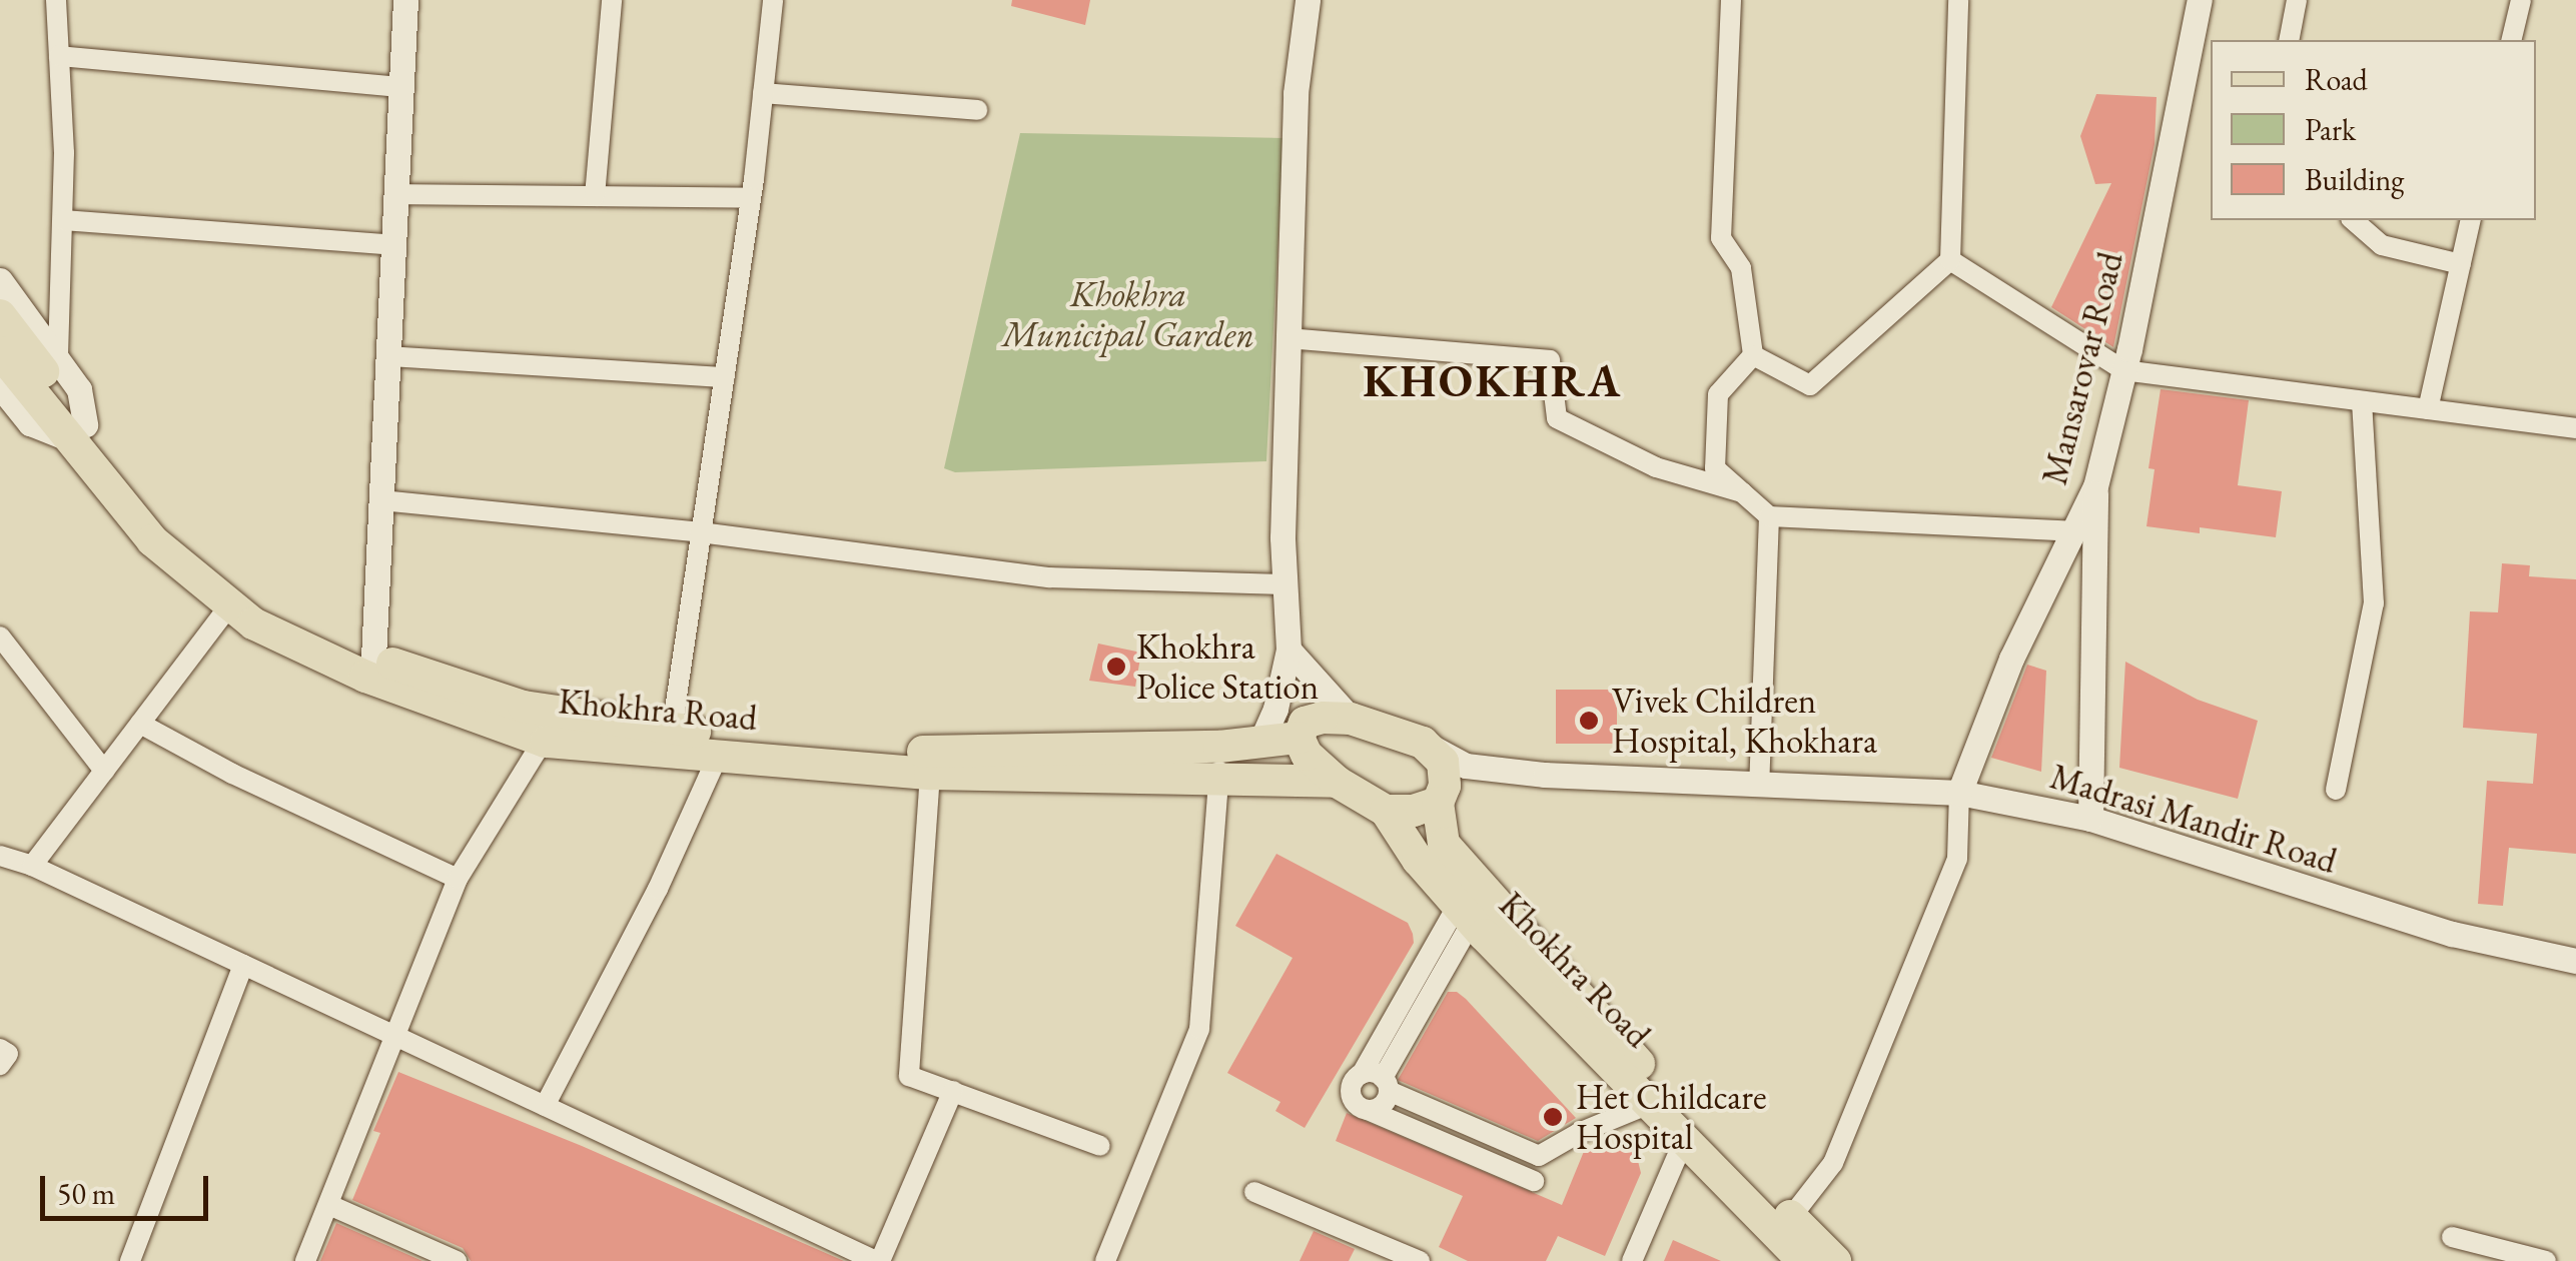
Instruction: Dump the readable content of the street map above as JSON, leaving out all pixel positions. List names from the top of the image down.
{
  "streets": {
    "main road": ["Khokhra Road"],
    "street": ["Mansarovar Road", "Madrasi Mandir Road"]
  },
  "crossings": [
    ["Mansarovar Road", "Madrasi Mandir Road"]
  ],
  "districts": ["KHOKHRA"],
  "parks": ["Khokhra Municipal Garden"],
  "places": ["Khokhra Police Station", "Vivek Children Hospital, Khokhara", "Het Childcare Hospital"],
  "legend": ["Road", "Park", "Building"],
  "scale_bar": "50 m"
}
